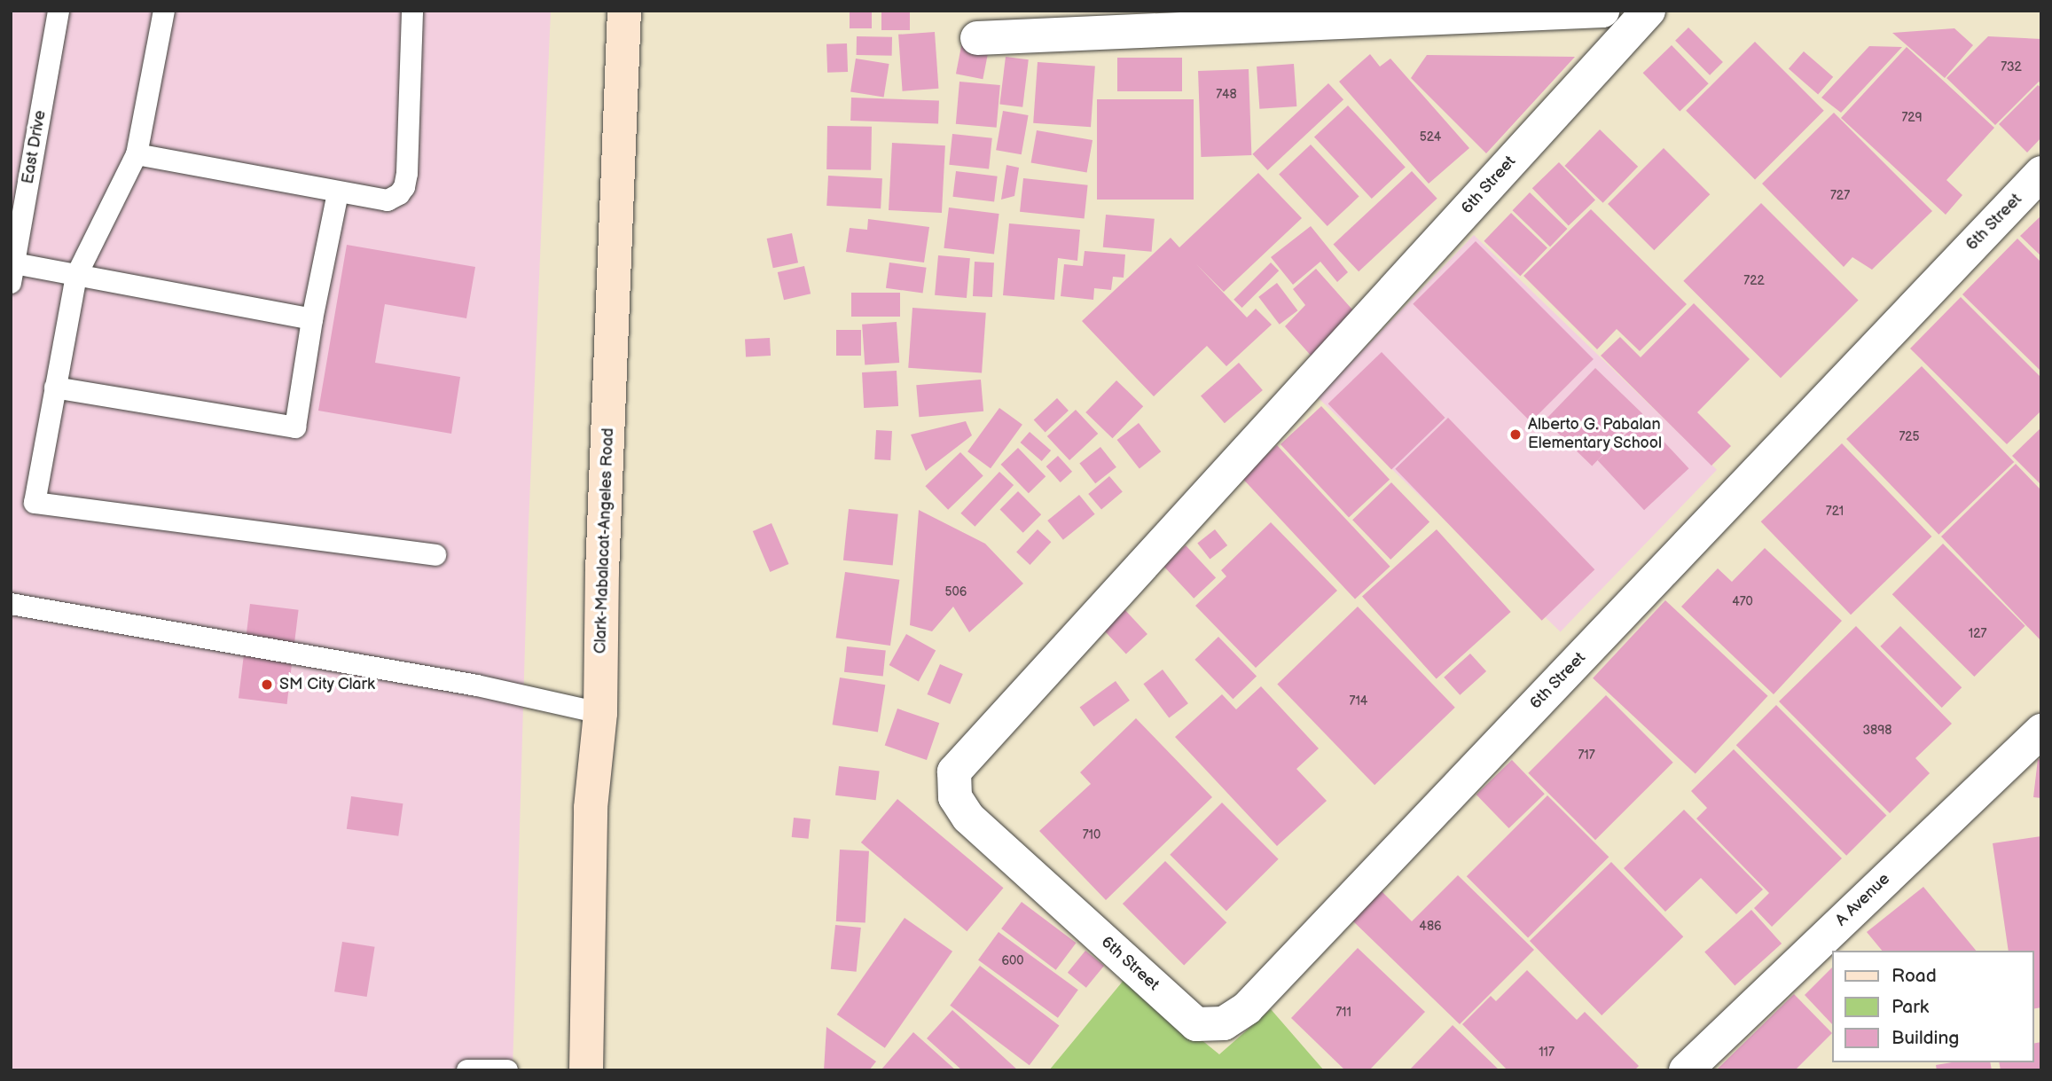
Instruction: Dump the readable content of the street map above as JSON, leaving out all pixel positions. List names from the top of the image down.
{
  "streets": {
    "main road": ["Clark-Mabalacat-Angeles Road"],
    "street": ["6th Street", "A Avenue"],
    "lane": ["East Drive"]
  },
  "places": ["Alberto G. Pabalan Elementary School", "SM City Clark"],
  "house_numbers": [
    "732",
    "748",
    "729",
    "524",
    "727",
    "722",
    "725",
    "721",
    "506",
    "470",
    "127",
    "714",
    "3898",
    "717",
    "710",
    "486",
    "600",
    "711",
    "117"
  ],
  "legend": ["Road", "Park", "Building"]
}
